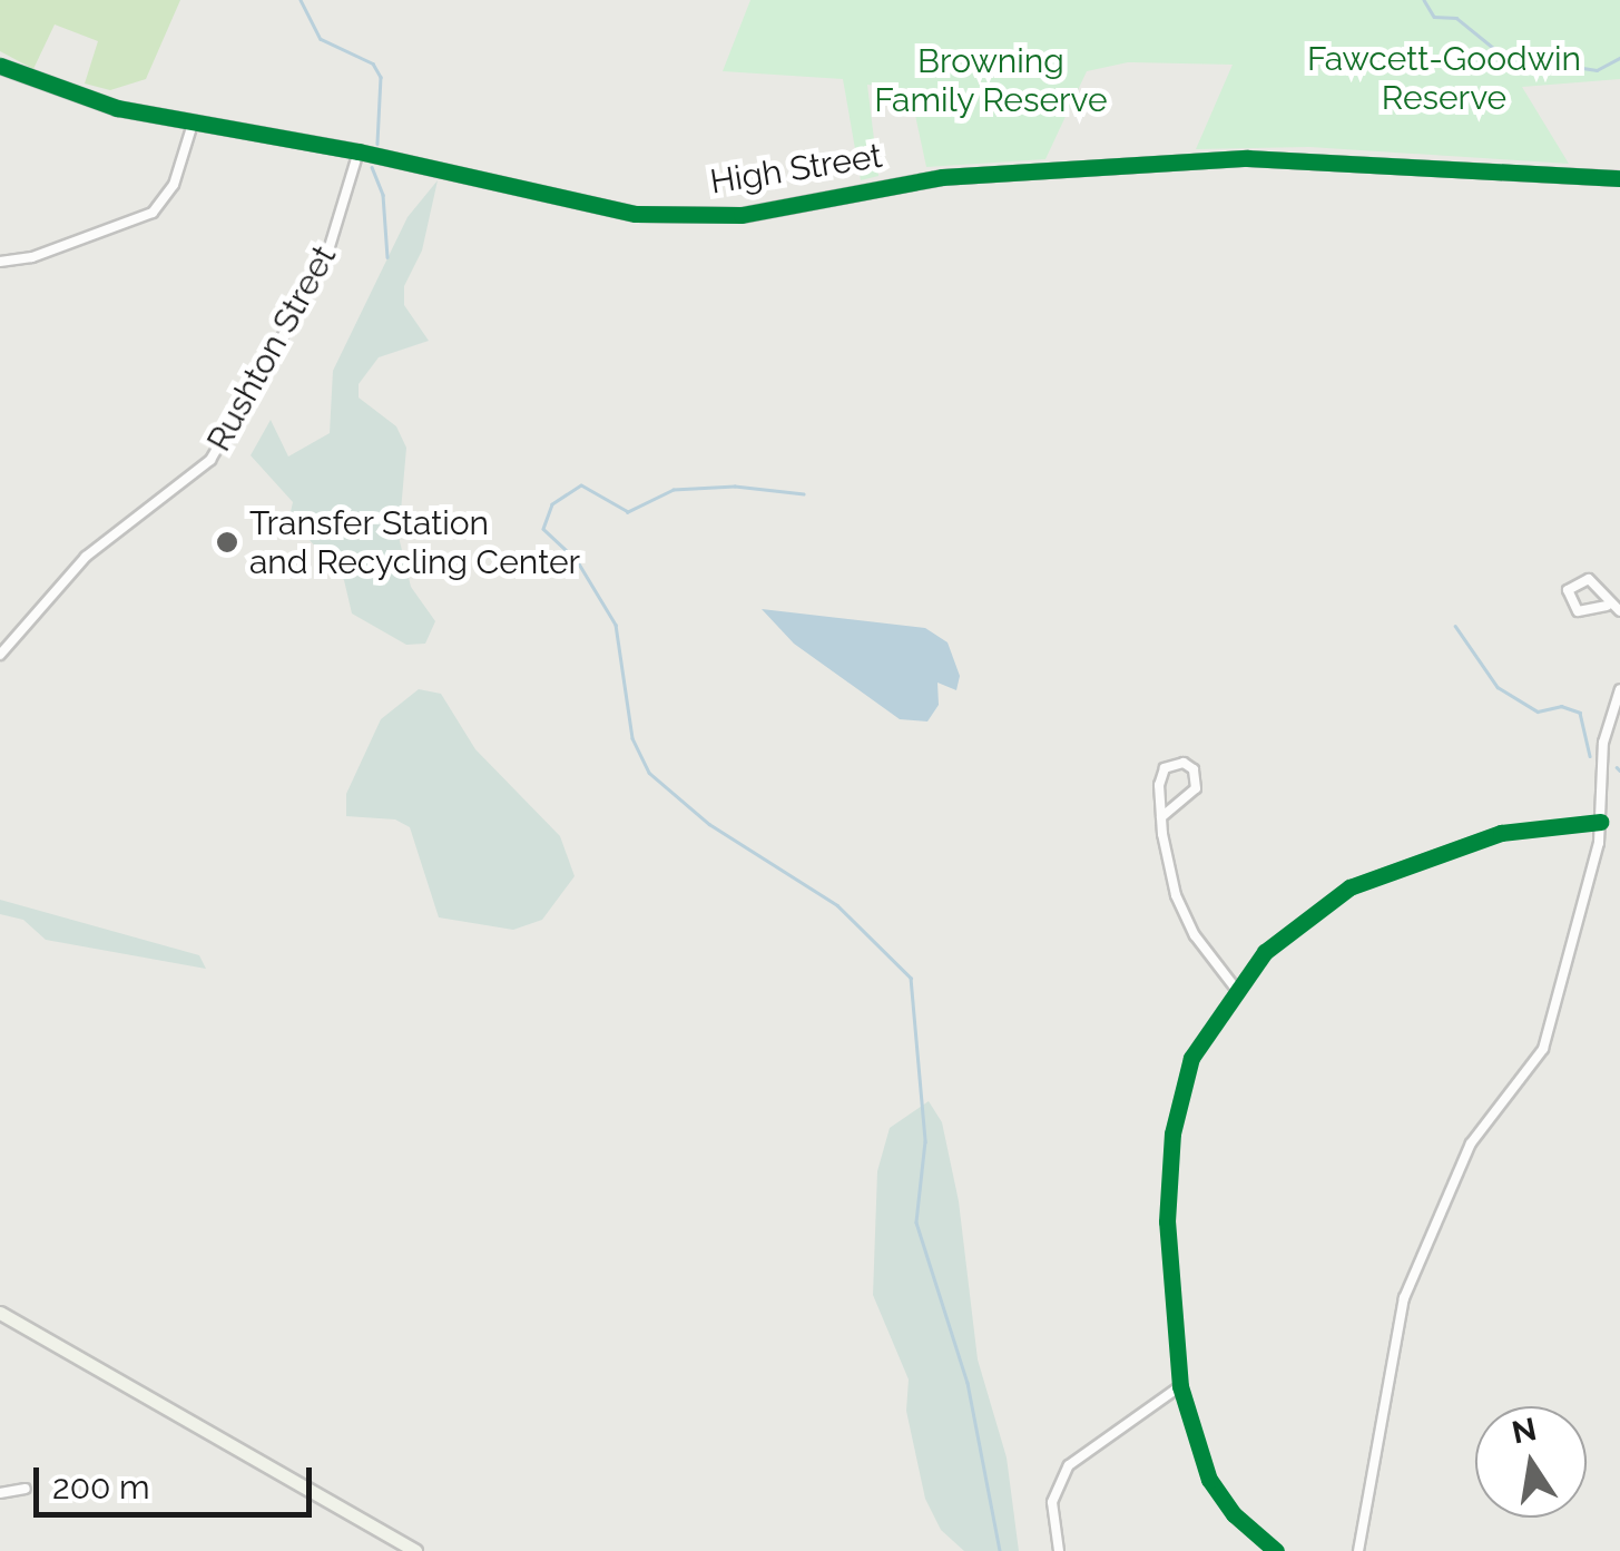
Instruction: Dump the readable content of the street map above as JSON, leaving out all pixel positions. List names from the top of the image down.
{
  "streets": {
    "street": ["High Street", "Rushton Street"]
  },
  "crossings": [
    ["High Street", "Rushton Street"]
  ],
  "parks": ["Fawcett-Goodwin Reserve", "Browning Family Reserve"],
  "places": ["Transfer Station and Recycling Center"],
  "scale_bar": "200 m",
  "north": "top"
}
